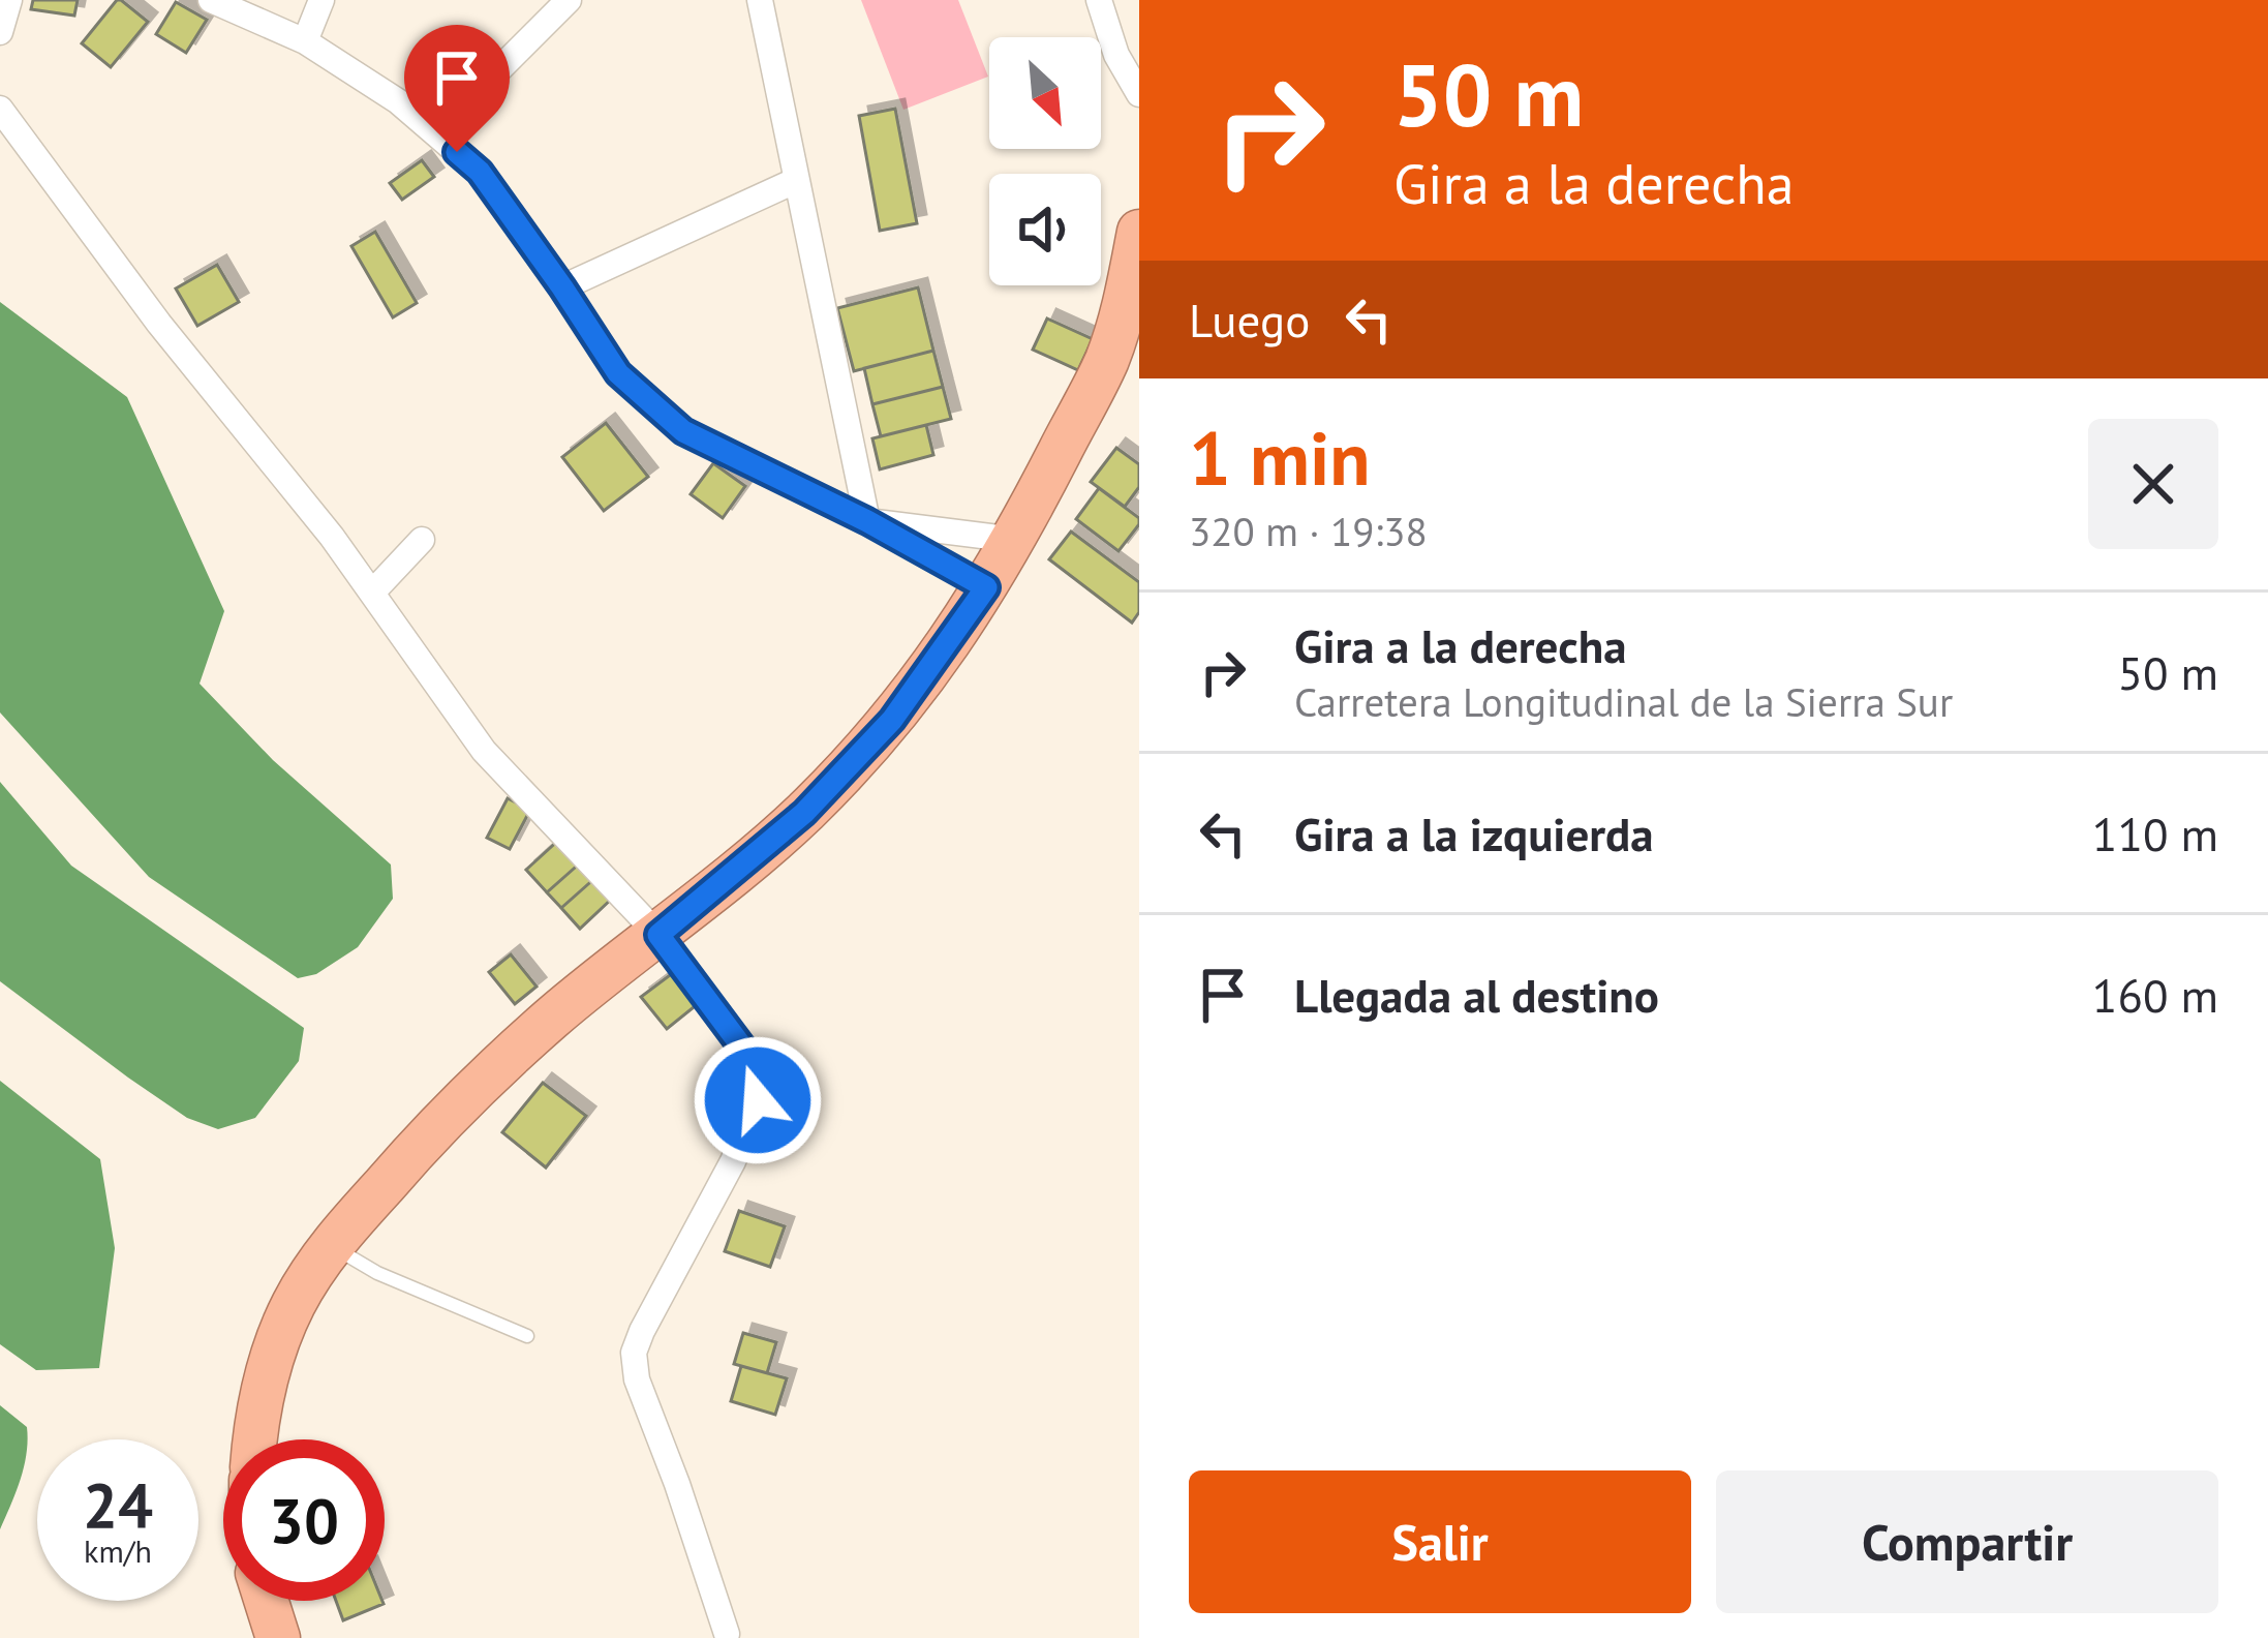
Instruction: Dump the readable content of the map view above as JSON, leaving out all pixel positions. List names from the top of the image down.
{
  "north": "bottom right",
  "page": {
    "turn": ["50 m", "Gira a la derecha"],
    "then": "Luego",
    "heading": ["1 min", "320 m · 19:38"],
    "list": [
      {
        "name": "Gira a la derecha",
        "note": "Carretera Longitudinal de la Sierra Sur",
        "value": "50 m"
      },
      {
        "name": "Gira a la izquierda",
        "value": "110 m"
      },
      {
        "name": "Llegada al destino",
        "value": "160 m"
      }
    ],
    "speed": "24 km/h",
    "limit": "30",
    "buttons": ["Salir", "Compartir"]
  }
}
